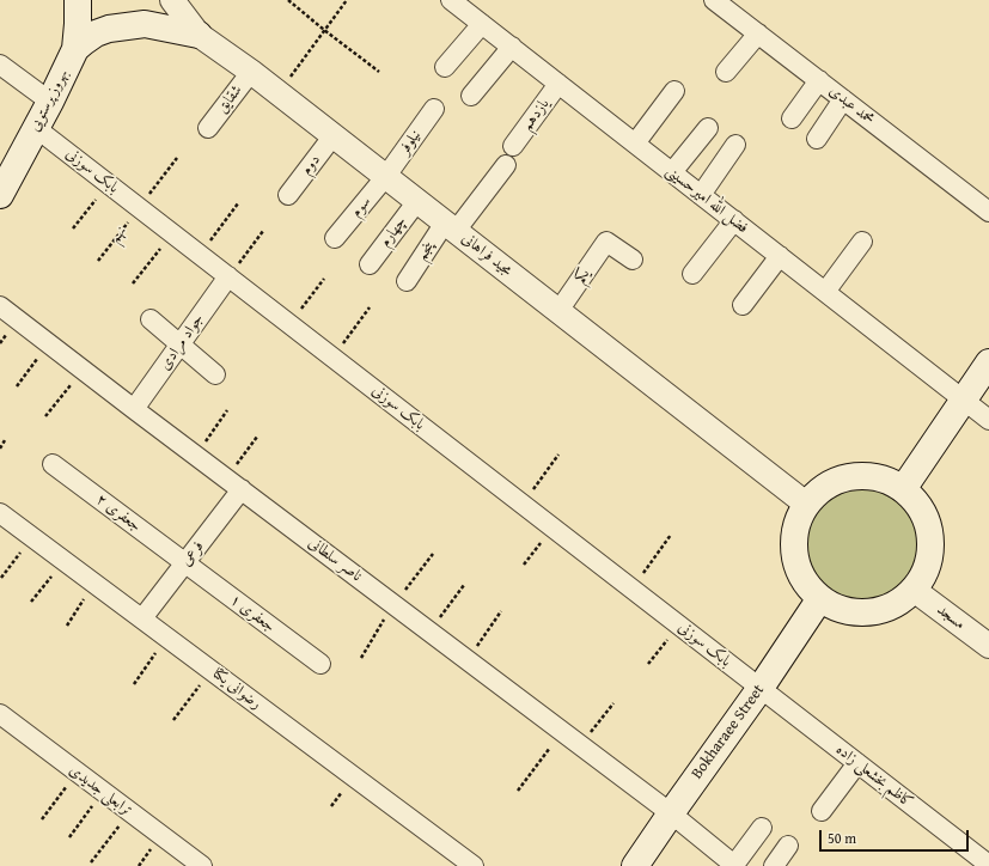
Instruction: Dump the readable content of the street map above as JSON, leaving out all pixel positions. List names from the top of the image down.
{
  "streets": {
    "main road": ["بهروز پرستویی", "Bokharaee Street"],
    "street": [
      "شقایق",
      "محمد عبدی",
      "یازدهم",
      "نیلوفر",
      "دوم",
      "بابک سوزنی",
      "فضل الله امیرحسینی",
      "سوم",
      "چهارم",
      "پنجم",
      "مجید فراهانی",
      "یکم",
      "جواد مرادی",
      "جعفری ۲",
      "فرعی",
      "ناصر سلطانی",
      "جعفری ۱",
      "مسجد",
      "رضوانی یکتا",
      "کاظم بخشعلی زاده",
      "ترابعلی جدیدی"
    ],
    "path": ["نهم"]
  },
  "crossings": [
    ["شقایق", "مجید فراهانی"],
    ["بهروز پرستویی", "بابک سوزنی"],
    ["یازدهم", "فضل الله امیرحسینی"],
    ["نیلوفر", "سوم"],
    ["نیلوفر", "مجید فراهانی"],
    ["دوم", "مجید فراهانی"],
    ["بابک سوزنی", "نهم"],
    ["بابک سوزنی", "جواد مرادی"],
    ["بابک سوزنی", "Bokharaee Street"],
    ["بابک سوزنی", "کاظم بخشعلی زاده"],
    ["سوم", "مجید فراهانی"],
    ["چهارم", "مجید فراهانی"],
    ["پنجم", "مجید فراهانی"],
    ["مجید فراهانی", "یکم"],
    ["مجید فراهانی", "مسجد"],
    ["مجید فراهانی", "Bokharaee Street"],
    ["جواد مرادی", "ناصر سلطانی"],
    ["جعفری ۲", "فرعی"],
    ["جعفری ۲", "جعفری ۱"],
    ["فرعی", "ناصر سلطانی"],
    ["فرعی", "جعفری ۱"],
    ["فرعی", "رضوانی یکتا"],
    ["ناصر سلطانی", "Bokharaee Street"],
    ["مسجد", "Bokharaee Street"],
    ["Bokharaee Street", "کاظم بخشعلی زاده"]
  ],
  "scale_bar": "50 m"
}
